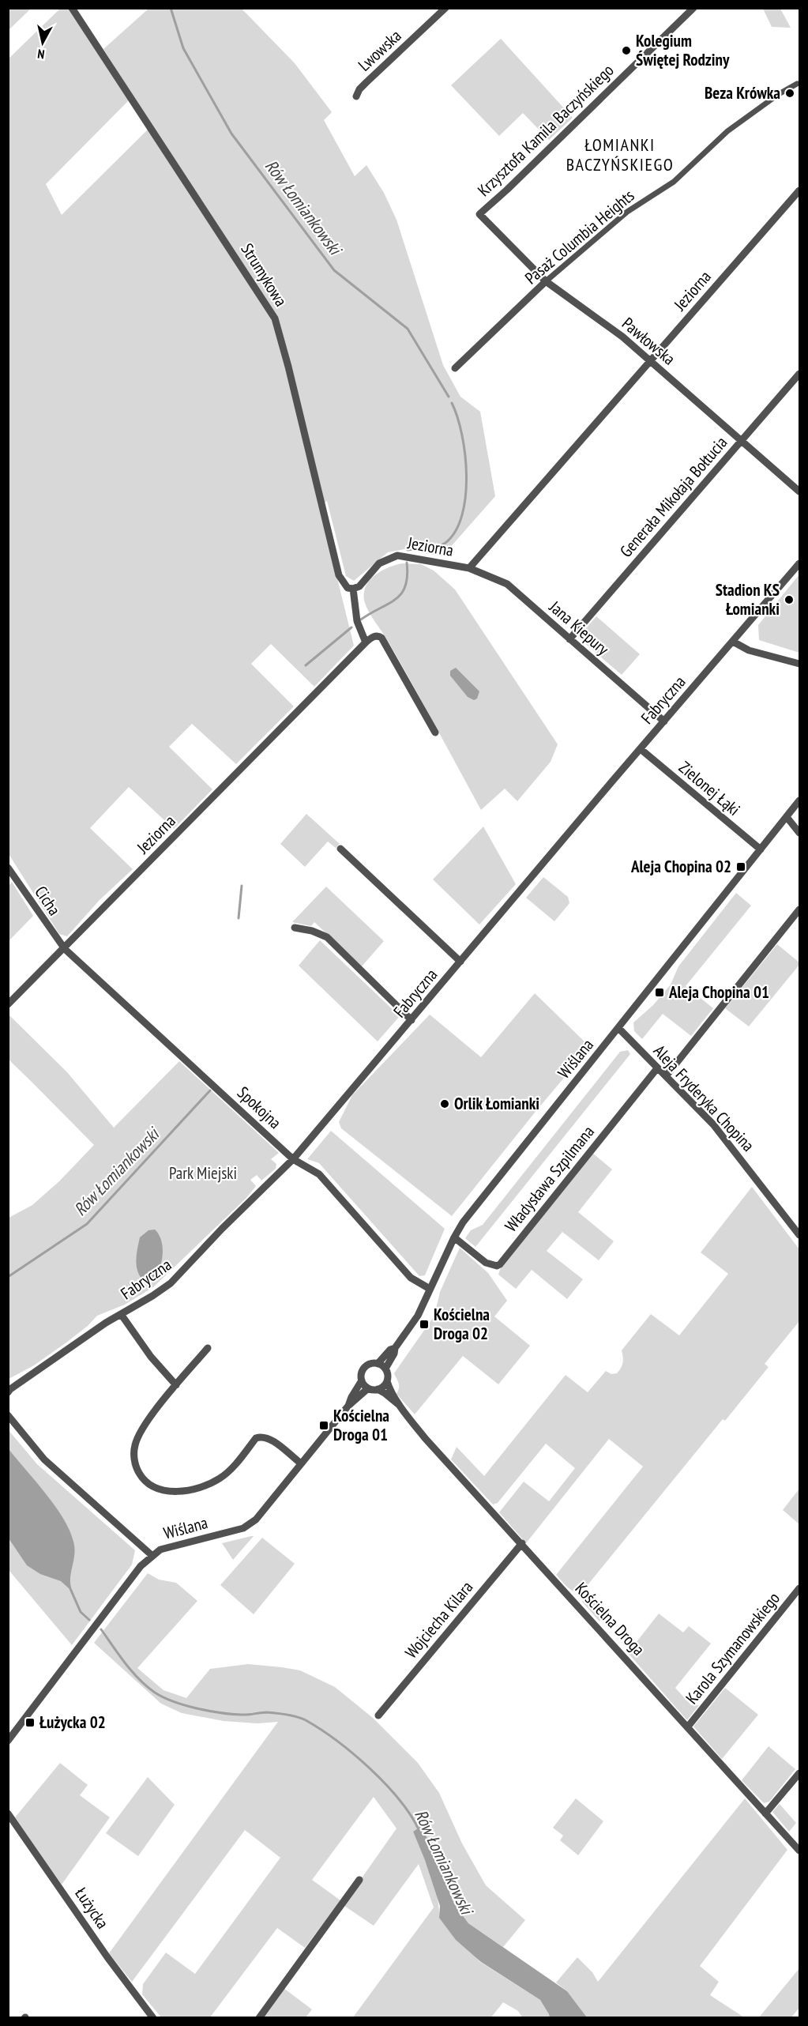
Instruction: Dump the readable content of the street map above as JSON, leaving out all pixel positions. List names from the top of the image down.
{
  "streets": {
    "street": [
      "Lwowska",
      "Krzysztofa Kamila Baczyńskiego",
      "Pasaż Columbia Heights",
      "Strumykowa",
      "Jeziorna",
      "Pawłowska",
      "Generała Mikołaja Bołtucia",
      "Jana Kiepury",
      "Fabryczna",
      "Zielonej Łąki",
      "Cicha",
      "Wiślana",
      "Aleja Fryderyka Chopina",
      "Spokojna",
      "Władysława Szpilmana",
      "Kościelna Droga",
      "Wojciecha Kilara",
      "Karola Szymanowskiego",
      "Łużycka"
    ]
  },
  "crossings": [
    ["Krzysztofa Kamila Baczyńskiego", "Pawłowska"],
    ["Pasaż Columbia Heights", "Pawłowska"],
    ["Strumykowa", "Jeziorna"],
    ["Jeziorna", "Pawłowska"],
    ["Jeziorna", "Jana Kiepury"],
    ["Jeziorna", "Cicha"],
    ["Jeziorna", "Spokojna"],
    ["Pawłowska", "Generała Mikołaja Bołtucia"],
    ["Generała Mikołaja Bołtucia", "Jana Kiepury"],
    ["Jana Kiepury", "Fabryczna"],
    ["Fabryczna", "Zielonej Łąki"],
    ["Fabryczna", "Spokojna"],
    ["Zielonej Łąki", "Wiślana"],
    ["Cicha", "Spokojna"],
    ["Wiślana", "Aleja Fryderyka Chopina"],
    ["Wiślana", "Spokojna"],
    ["Wiślana", "Władysława Szpilmana"],
    ["Wiślana", "Kościelna Droga"],
    ["Aleja Fryderyka Chopina", "Władysława Szpilmana"],
    ["Kościelna Droga", "Wojciecha Kilara"],
    ["Kościelna Droga", "Karola Szymanowskiego"]
  ],
  "districts": ["ŁOMIANKI BACZYŃSKIEGO"],
  "water": ["Rów Łomiankowski"],
  "parks": ["Park Miejski"],
  "places": {
    "other": [
      "Kolegium Świętej Rodziny",
      "Beza Krówka",
      "Stadion KS Łomianki",
      "Orlik Łomianki"
    ],
    "transit": [
      "Aleja Chopina 02",
      "Aleja Chopina 01",
      "Kościelna Droga 02",
      "Kościelna Droga 01",
      "Łużycka 02"
    ]
  },
  "north": "bottom"
}
